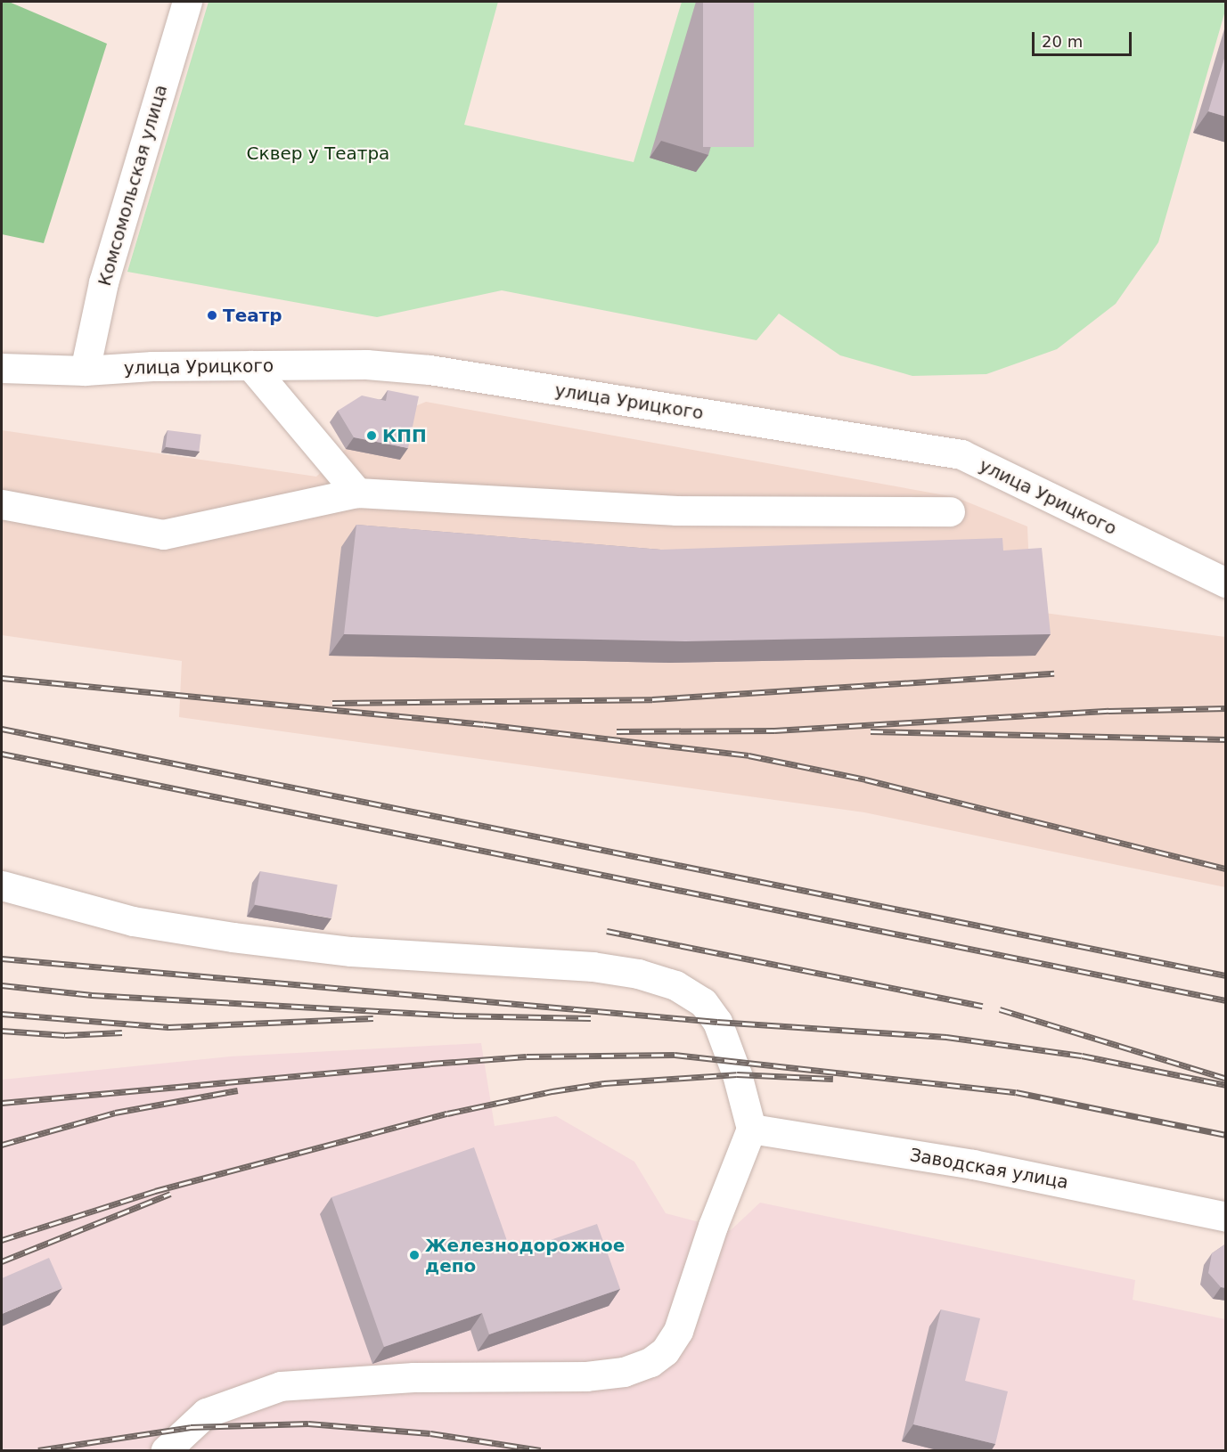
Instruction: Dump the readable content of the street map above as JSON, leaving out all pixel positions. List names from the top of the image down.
{
  "streets": {
    "street": ["Комсомольская улица", "улица Урицкого", "Заводская улица"]
  },
  "crossings": [
    ["Комсомольская улица", "улица Урицкого"]
  ],
  "parks": ["Сквер у Театра"],
  "places": ["Театр", "КПП", "Железнодорожное депо"],
  "scale_bar": "20 m"
}
